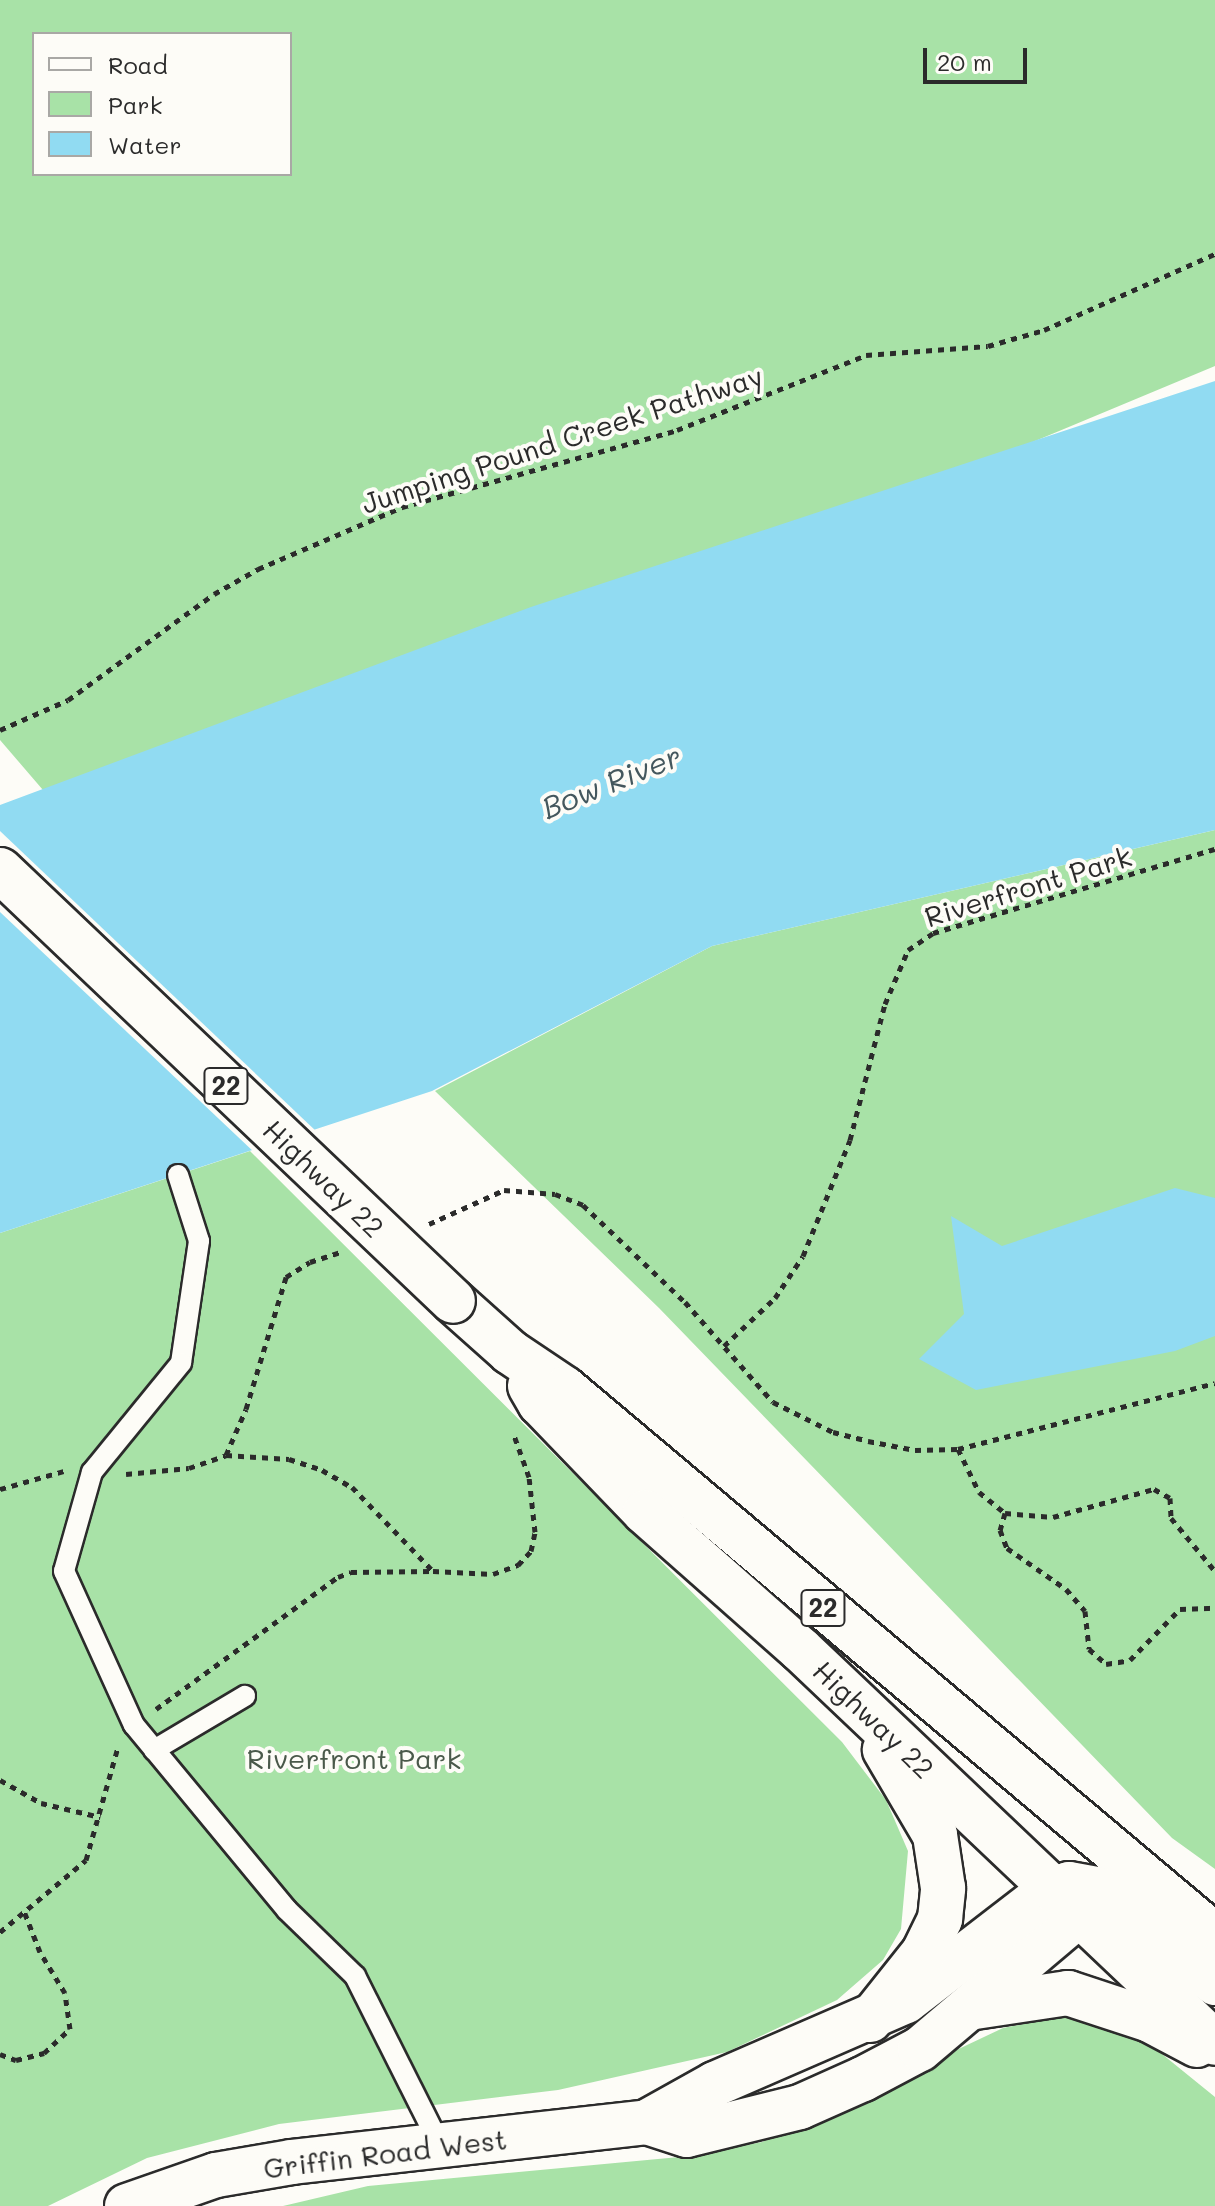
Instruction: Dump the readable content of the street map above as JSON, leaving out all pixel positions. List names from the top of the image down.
{
  "streets": {
    "main road": ["22", "Highway 22", "Griffin Road West"],
    "path": ["Jumping Pound Creek Pathway", "Riverfront Park"]
  },
  "crossings": [
    ["Highway 22", "Griffin Road West"]
  ],
  "water": ["Bow River"],
  "parks": ["Riverfront Park"],
  "legend": ["Road", "Park", "Water"],
  "scale_bar": "20 m"
}
